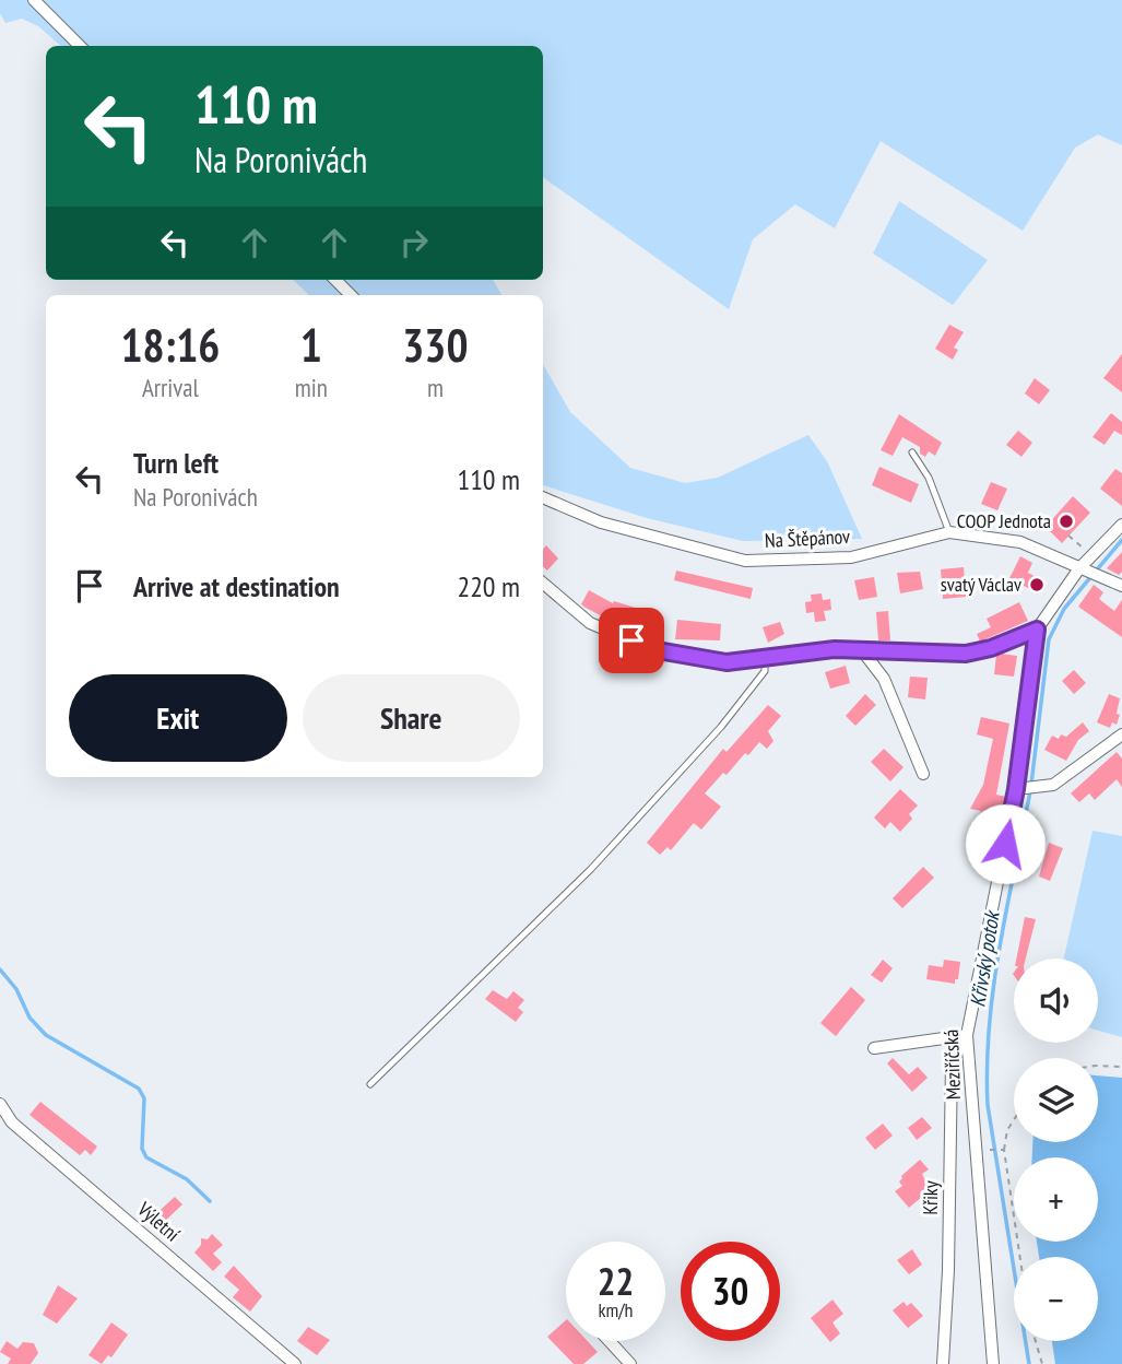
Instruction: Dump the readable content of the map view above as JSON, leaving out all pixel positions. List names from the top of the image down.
{
  "streets": {
    "street": [
      "Na Štěpánov",
      "Meziříčská",
      "Křiky",
      "Výletní"
    ]
  },
  "crossings": [
    ["Na Štěpánov", "Meziříčská"],
    ["Meziříčská", "Křiky"]
  ],
  "water": ["Křivský potok"],
  "places": ["COOP Jednota", "svatý Václav"],
  "page": {
    "turn": ["110 m", "Na Poronivách"],
    "eta": [
      "18:16",
      "Arrival",
      "1",
      "min",
      "330",
      "m"
    ],
    "list": [
      {
        "name": "Turn left",
        "note": "Na Poronivách",
        "value": "110 m"
      },
      {
        "name": "Arrive at destination",
        "value": "220 m"
      }
    ],
    "buttons": ["Exit", "Share"],
    "map_buttons": ["+", "−"],
    "speed": "22 km/h",
    "limit": "30"
  }
}
